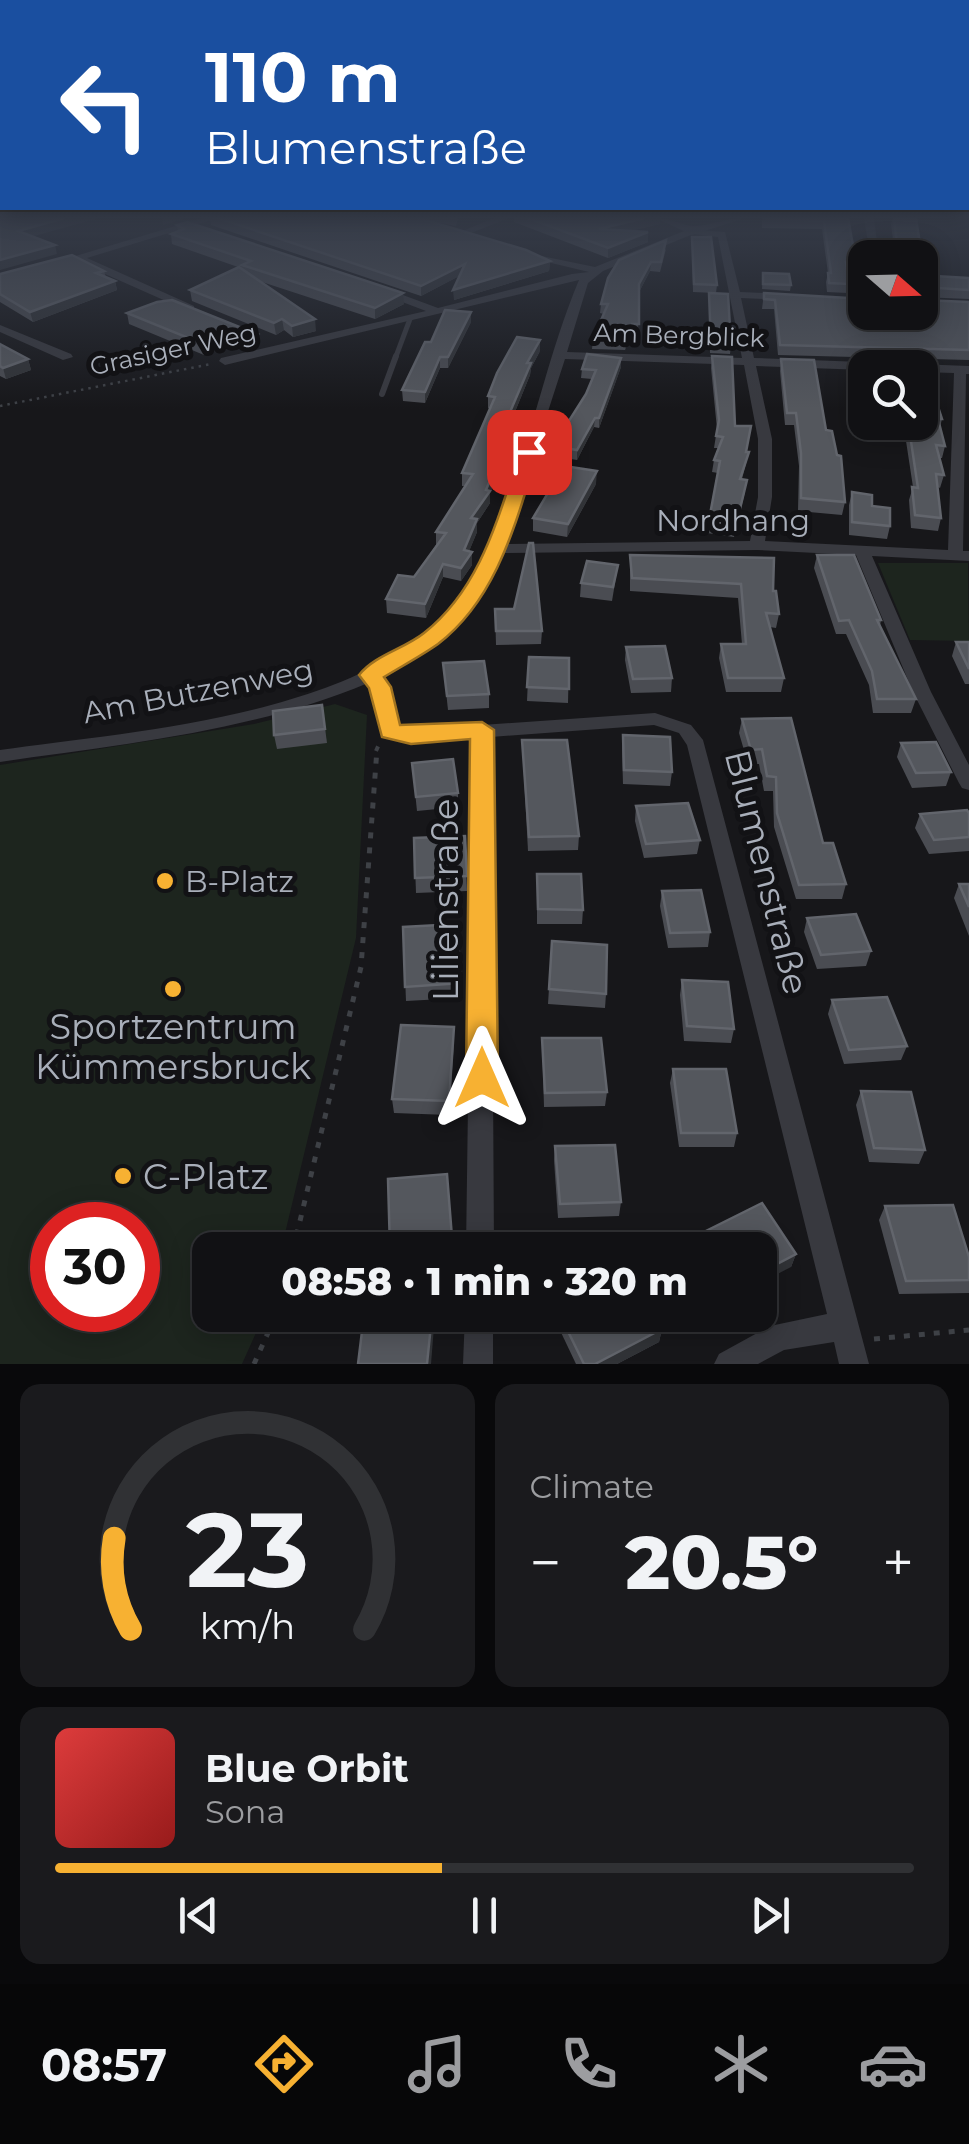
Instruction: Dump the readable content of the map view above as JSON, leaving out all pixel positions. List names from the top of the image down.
{
  "streets": {
    "street": [
      "Am Bergblick",
      "Grasiger Weg",
      "Nordhang",
      "Am Butzenweg",
      "Blumenstraße",
      "Lilienstraße"
    ]
  },
  "crossings": [
    ["Am Bergblick", "Am Butzenweg"],
    ["Nordhang", "Am Butzenweg"],
    ["Blumenstraße", "Lilienstraße"]
  ],
  "places": ["B-Platz", "Sportzentrum Kümmersbruck", "C-Platz"],
  "north": "right",
  "page": {
    "turn": ["110 m", "Blumenstraße"],
    "limit": "30",
    "trip": "08:58 · 1 min · 320 m",
    "tile": "Climate",
    "heat": ["−", "20.5°", "+"],
    "song": ["Blue Orbit", "Sona"],
    "tabs": "08:57",
    "gauge": ["23", "km/h"]
  }
}
